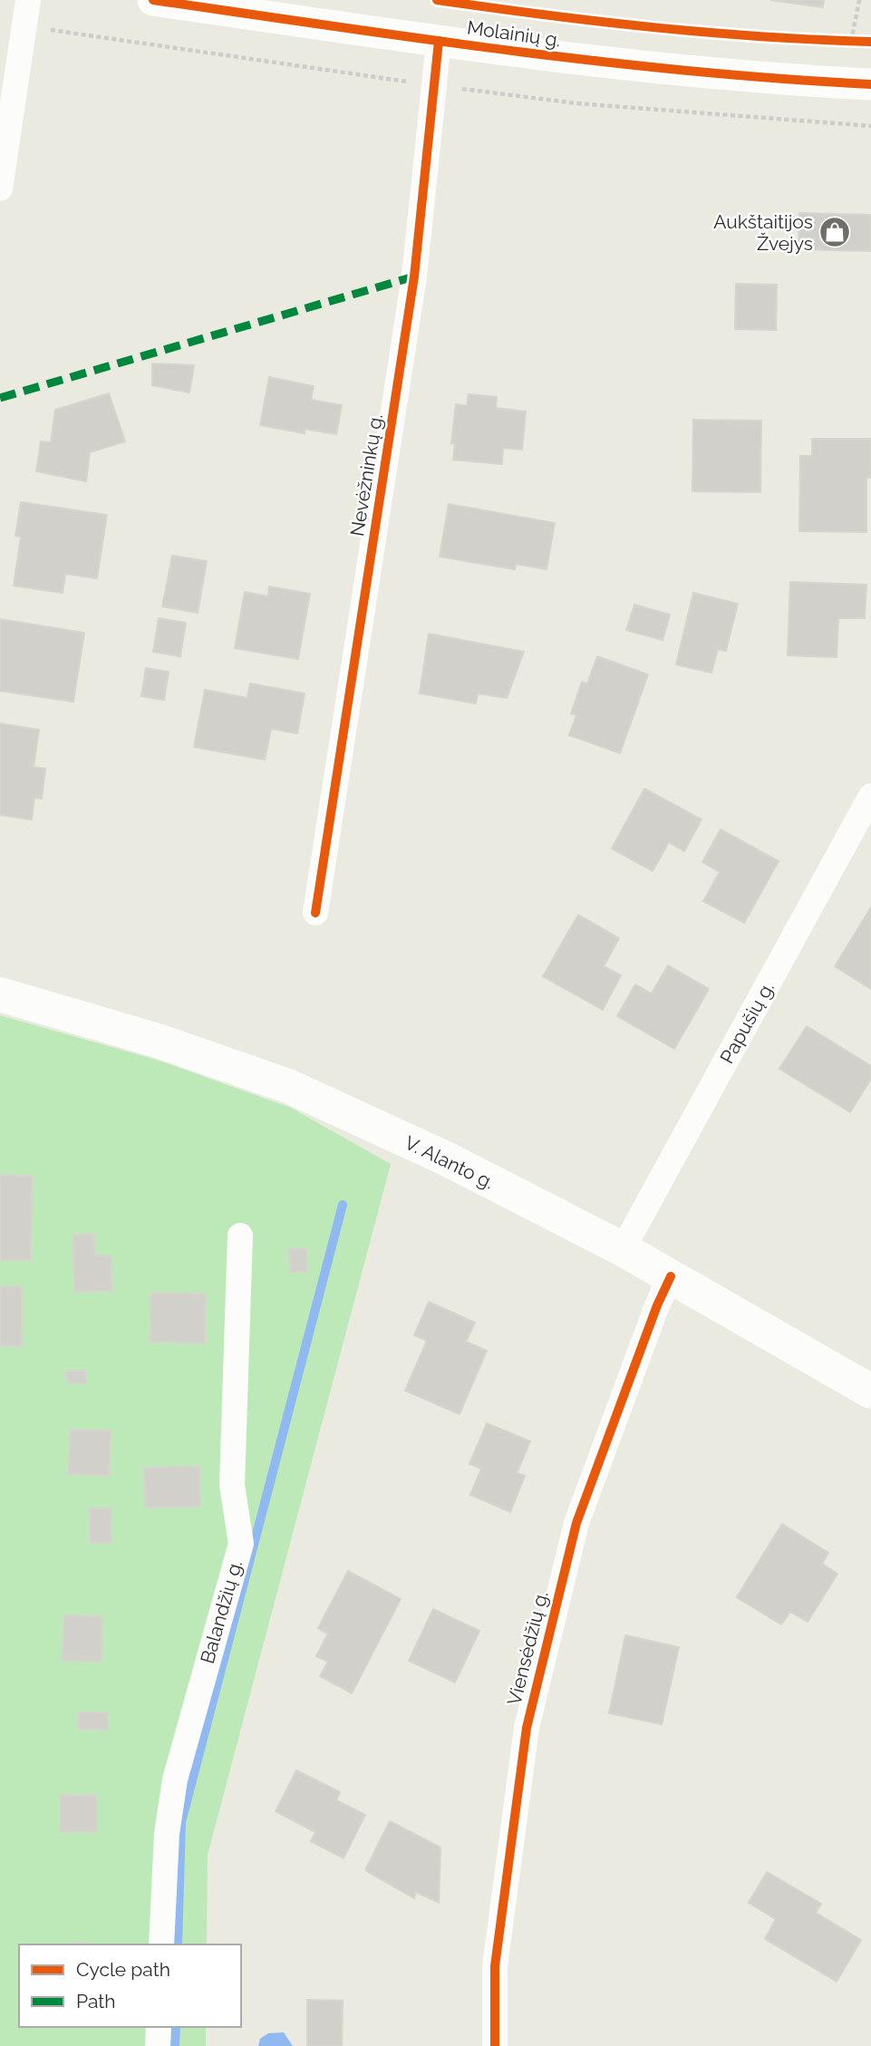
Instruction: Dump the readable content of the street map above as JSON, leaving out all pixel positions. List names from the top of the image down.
{
  "streets": {
    "main road": ["V. Alanto g."],
    "street": [
      "Molainių g.",
      "Nevėžninkų g.",
      "Papušių g.",
      "Balandžių g.",
      "Viensėdžių g."
    ]
  },
  "crossings": [
    ["Molainių g.", "Nevėžninkų g."],
    ["Papušių g.", "V. Alanto g."],
    ["V. Alanto g.", "Viensėdžių g."]
  ],
  "places": {
    "shop": ["Aukštaitijos Žvejys"]
  },
  "legend": ["Cycle path", "Path"]
}
